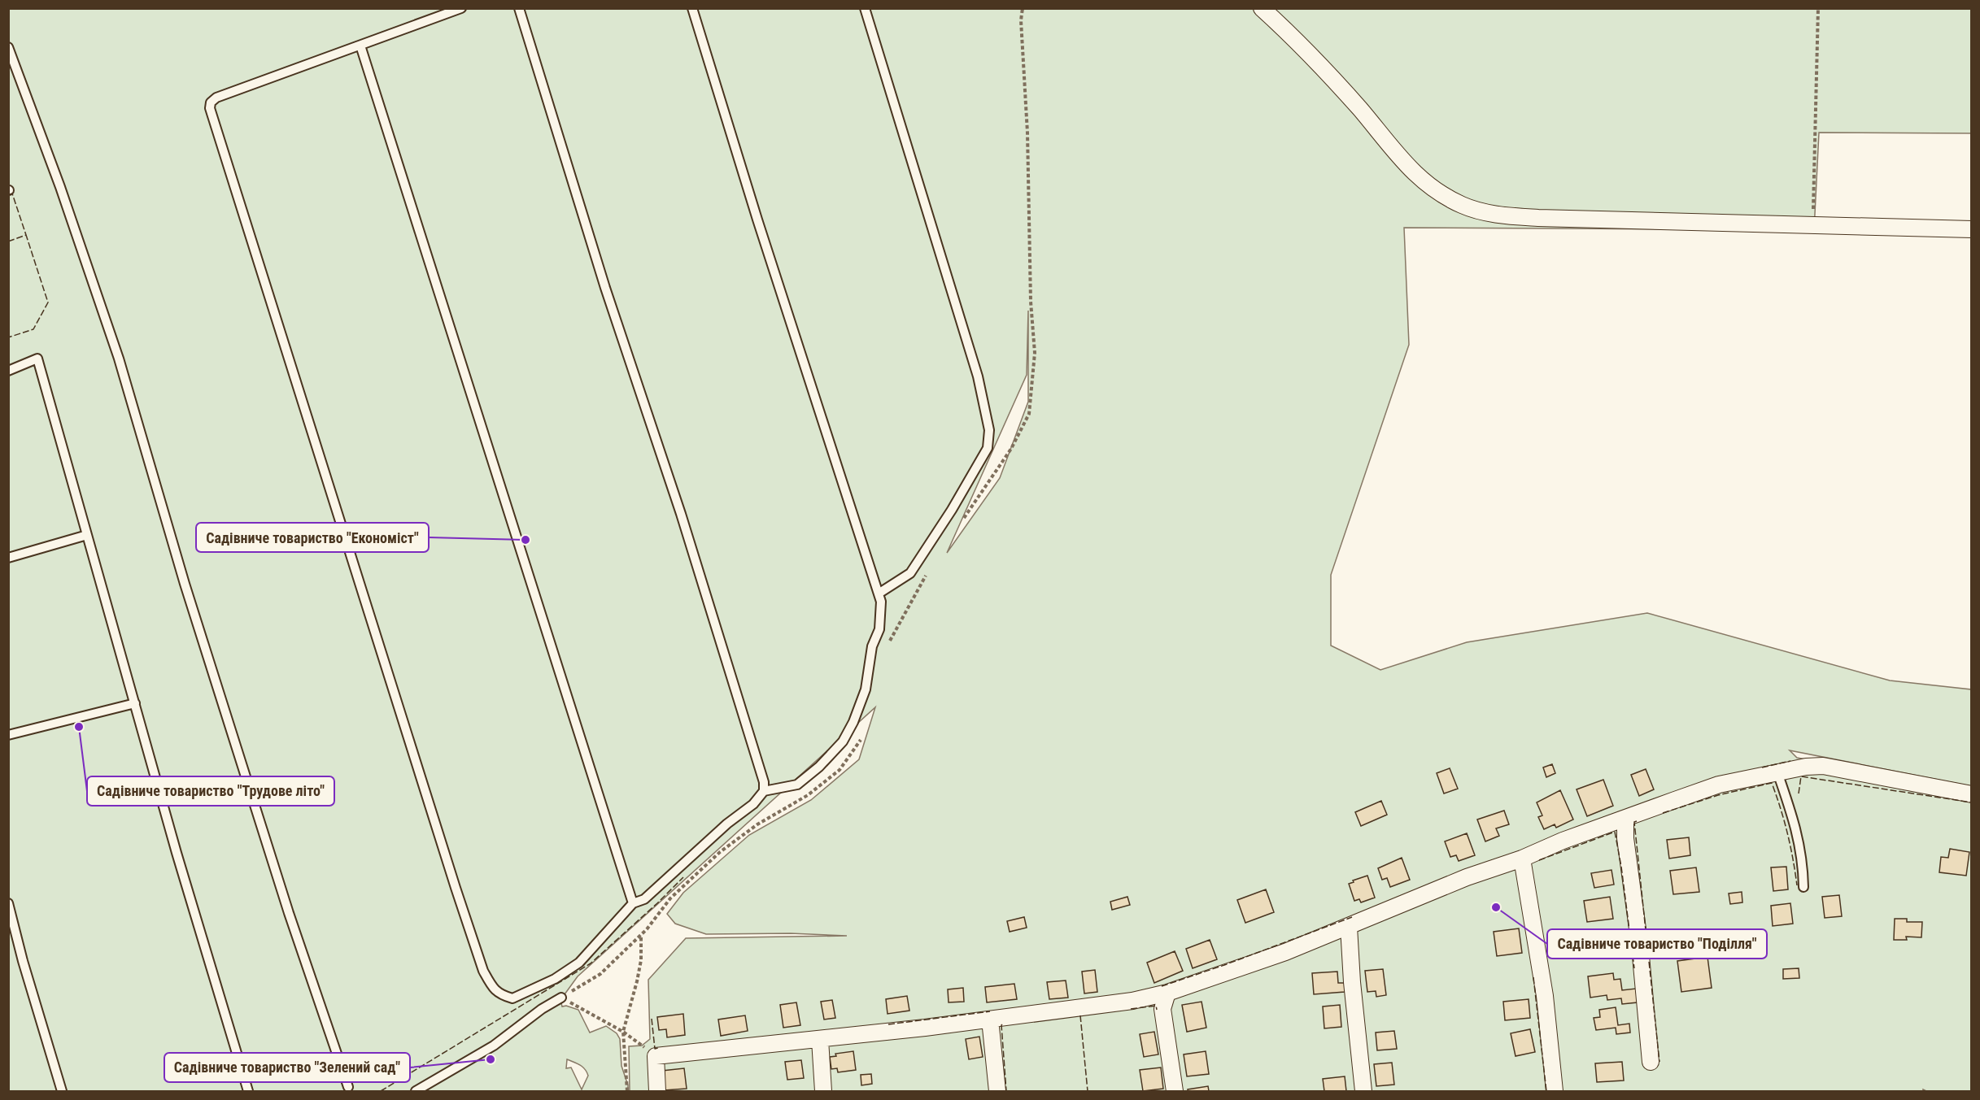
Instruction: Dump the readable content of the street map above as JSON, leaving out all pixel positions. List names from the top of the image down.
{
  "places": [
    "Садівниче товариство \"Економіст\"",
    "Садівниче товариство \"Трудове літо\"",
    "Садівниче товариство \"Поділля\"",
    "Садівниче товариство \"Зелений сад\""
  ]
}
